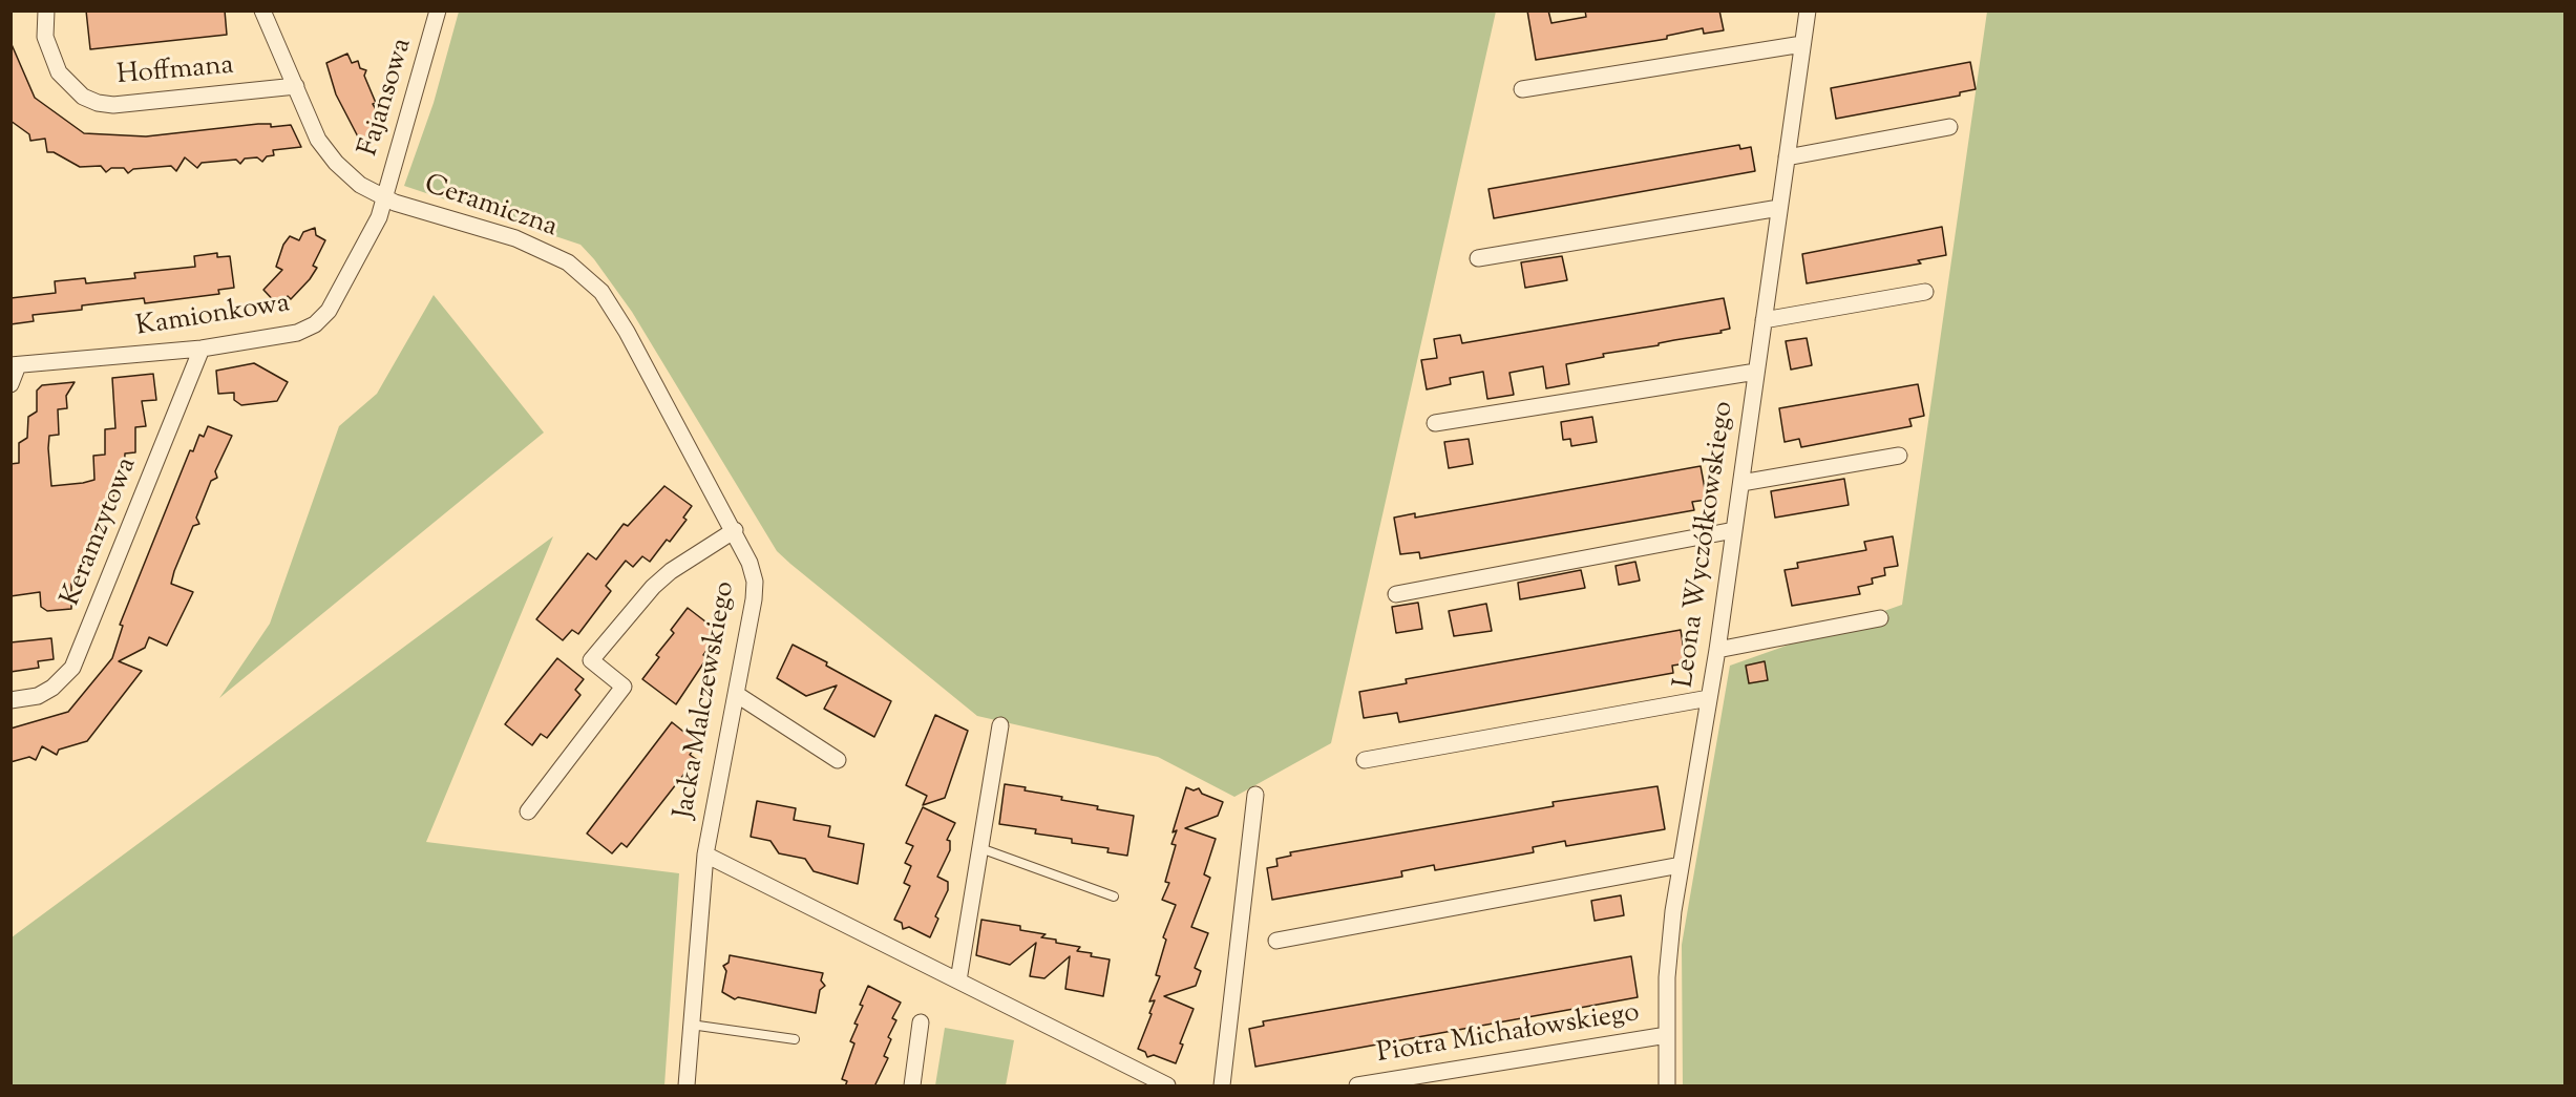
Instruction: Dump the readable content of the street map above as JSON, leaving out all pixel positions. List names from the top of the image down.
{
  "streets": {
    "street": [
      "Hoffmana",
      "Fajansowa",
      "Ceramiczna",
      "Kamionkowa",
      "Keramzytowa",
      "Leona Wyczółkowskiego",
      "Jacka Malczewskiego",
      "Piotra Michałowskiego"
    ]
  },
  "crossings": [
    ["Hoffmana", "Ceramiczna"],
    ["Fajansowa", "Ceramiczna"],
    ["Fajansowa", "Kamionkowa"],
    ["Ceramiczna", "Kamionkowa"],
    ["Ceramiczna", "Jacka Malczewskiego"],
    ["Kamionkowa", "Keramzytowa"],
    ["Leona Wyczółkowskiego", "Piotra Michałowskiego"]
  ]
}
